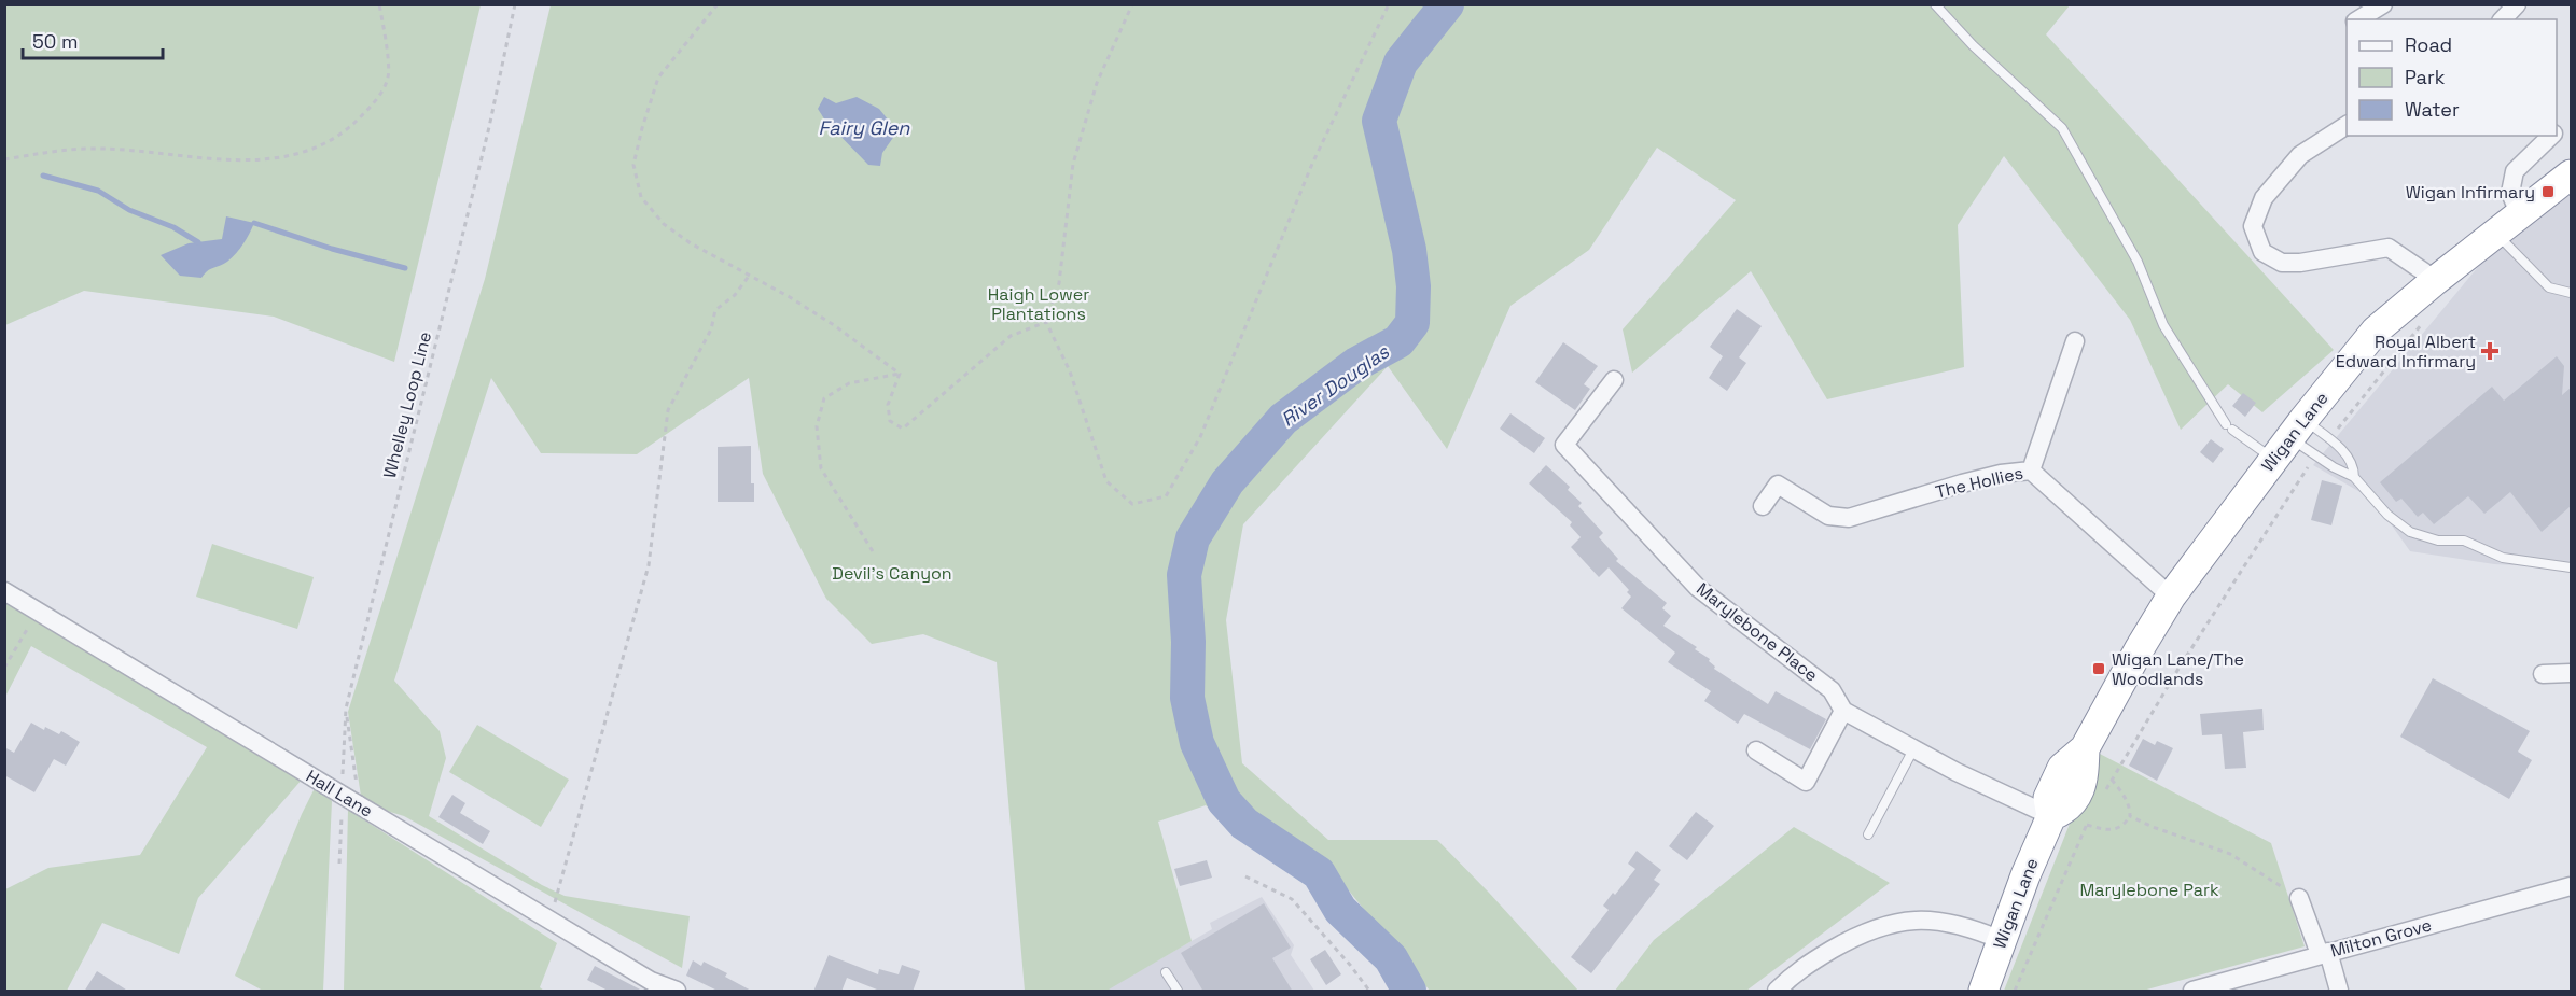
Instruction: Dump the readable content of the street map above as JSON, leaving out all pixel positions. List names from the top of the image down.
{
  "streets": {
    "highway": ["Wigan Lane"],
    "street": [
      "The Hollies",
      "Marylebone Place",
      "Hall Lane",
      "Milton Grove"
    ],
    "path": ["Whelley Loop Line"]
  },
  "crossings": [
    ["Wigan Lane", "The Hollies"],
    ["Wigan Lane", "Marylebone Place"]
  ],
  "water": ["Fairy Glen", "River Douglas"],
  "parks": ["Haigh Lower Plantations", "Devil's Canyon", "Marylebone Park"],
  "places": {
    "transit": ["Wigan Infirmary", "Wigan Lane/The Woodlands"],
    "health": ["Royal Albert Edward Infirmary"]
  },
  "legend": ["Road", "Park", "Water"],
  "scale_bar": "50 m"
}
